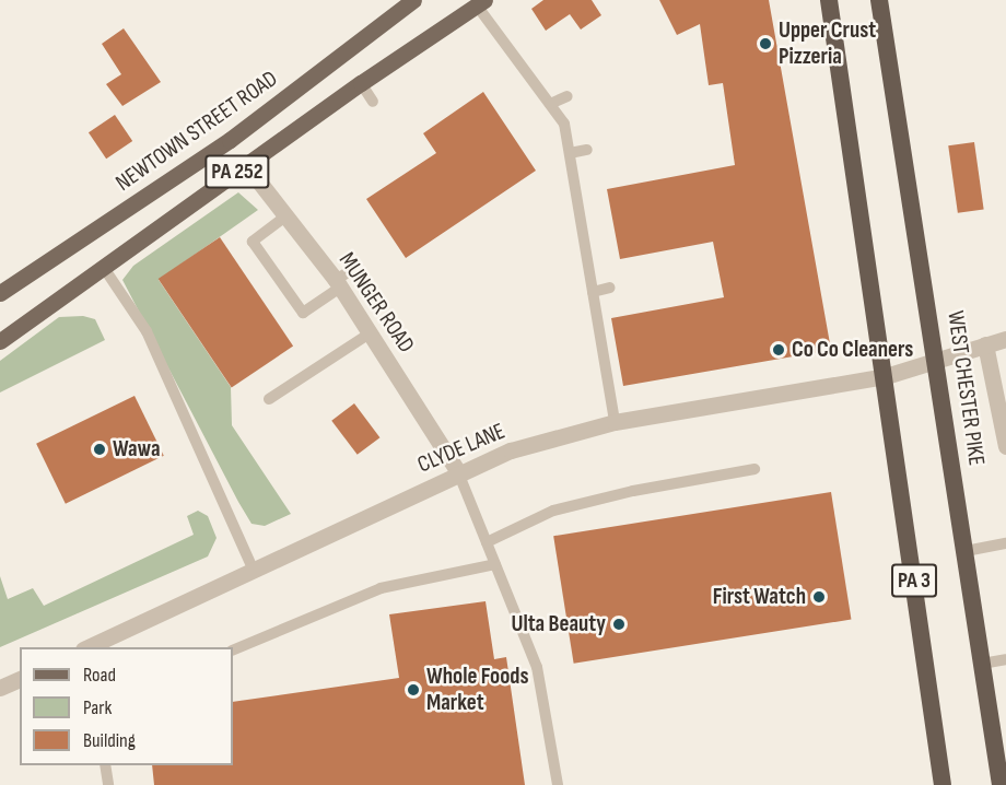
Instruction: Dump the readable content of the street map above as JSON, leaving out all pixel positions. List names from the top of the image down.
{
  "streets": {
    "highway": ["WEST CHESTER PIKE", "PA 3"],
    "main road": ["NEWTOWN STREET ROAD", "PA 252"],
    "street": ["MUNGER ROAD", "CLYDE LANE"]
  },
  "crossings": [
    ["PA 252", "MUNGER ROAD"],
    ["MUNGER ROAD", "CLYDE LANE"],
    ["WEST CHESTER PIKE", "CLYDE LANE"],
    ["CLYDE LANE", "PA 3"]
  ],
  "places": [
    "Upper Crust Pizzeria",
    "Co Co Cleaners",
    "Wawa",
    "First Watch",
    "Ulta Beauty",
    "Whole Foods Market"
  ],
  "legend": ["Road", "Park", "Building"]
}
